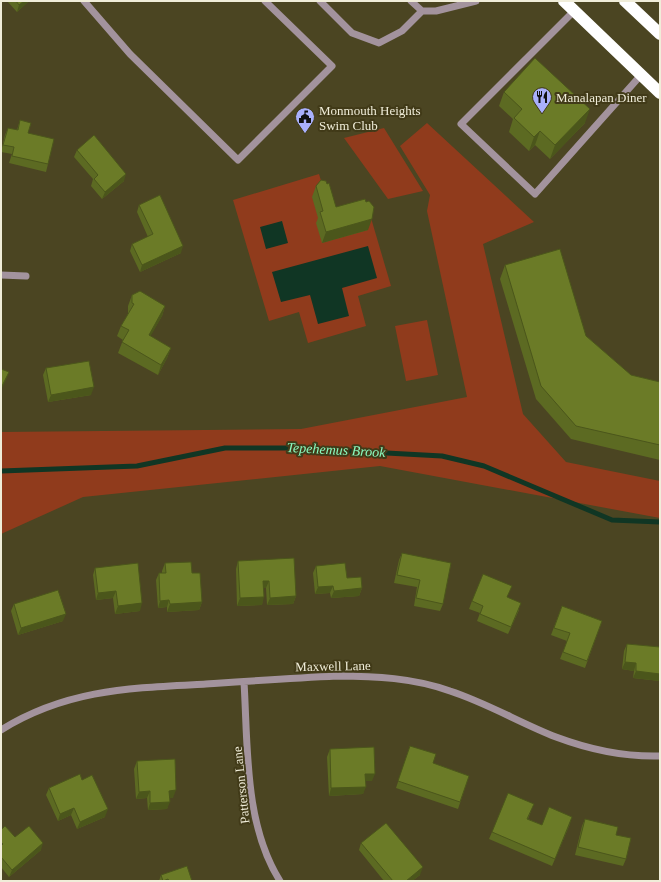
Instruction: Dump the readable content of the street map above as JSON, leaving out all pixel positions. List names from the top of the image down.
{
  "streets": {
    "street": ["Maxwell Lane", "Patterson Lane"]
  },
  "crossings": [
    ["Maxwell Lane", "Patterson Lane"]
  ],
  "water": ["Tepehemus Brook"],
  "places": {
    "restaurant": ["Manalapan Diner"],
    "public building": ["Monmouth Heights Swim Club"]
  }
}
